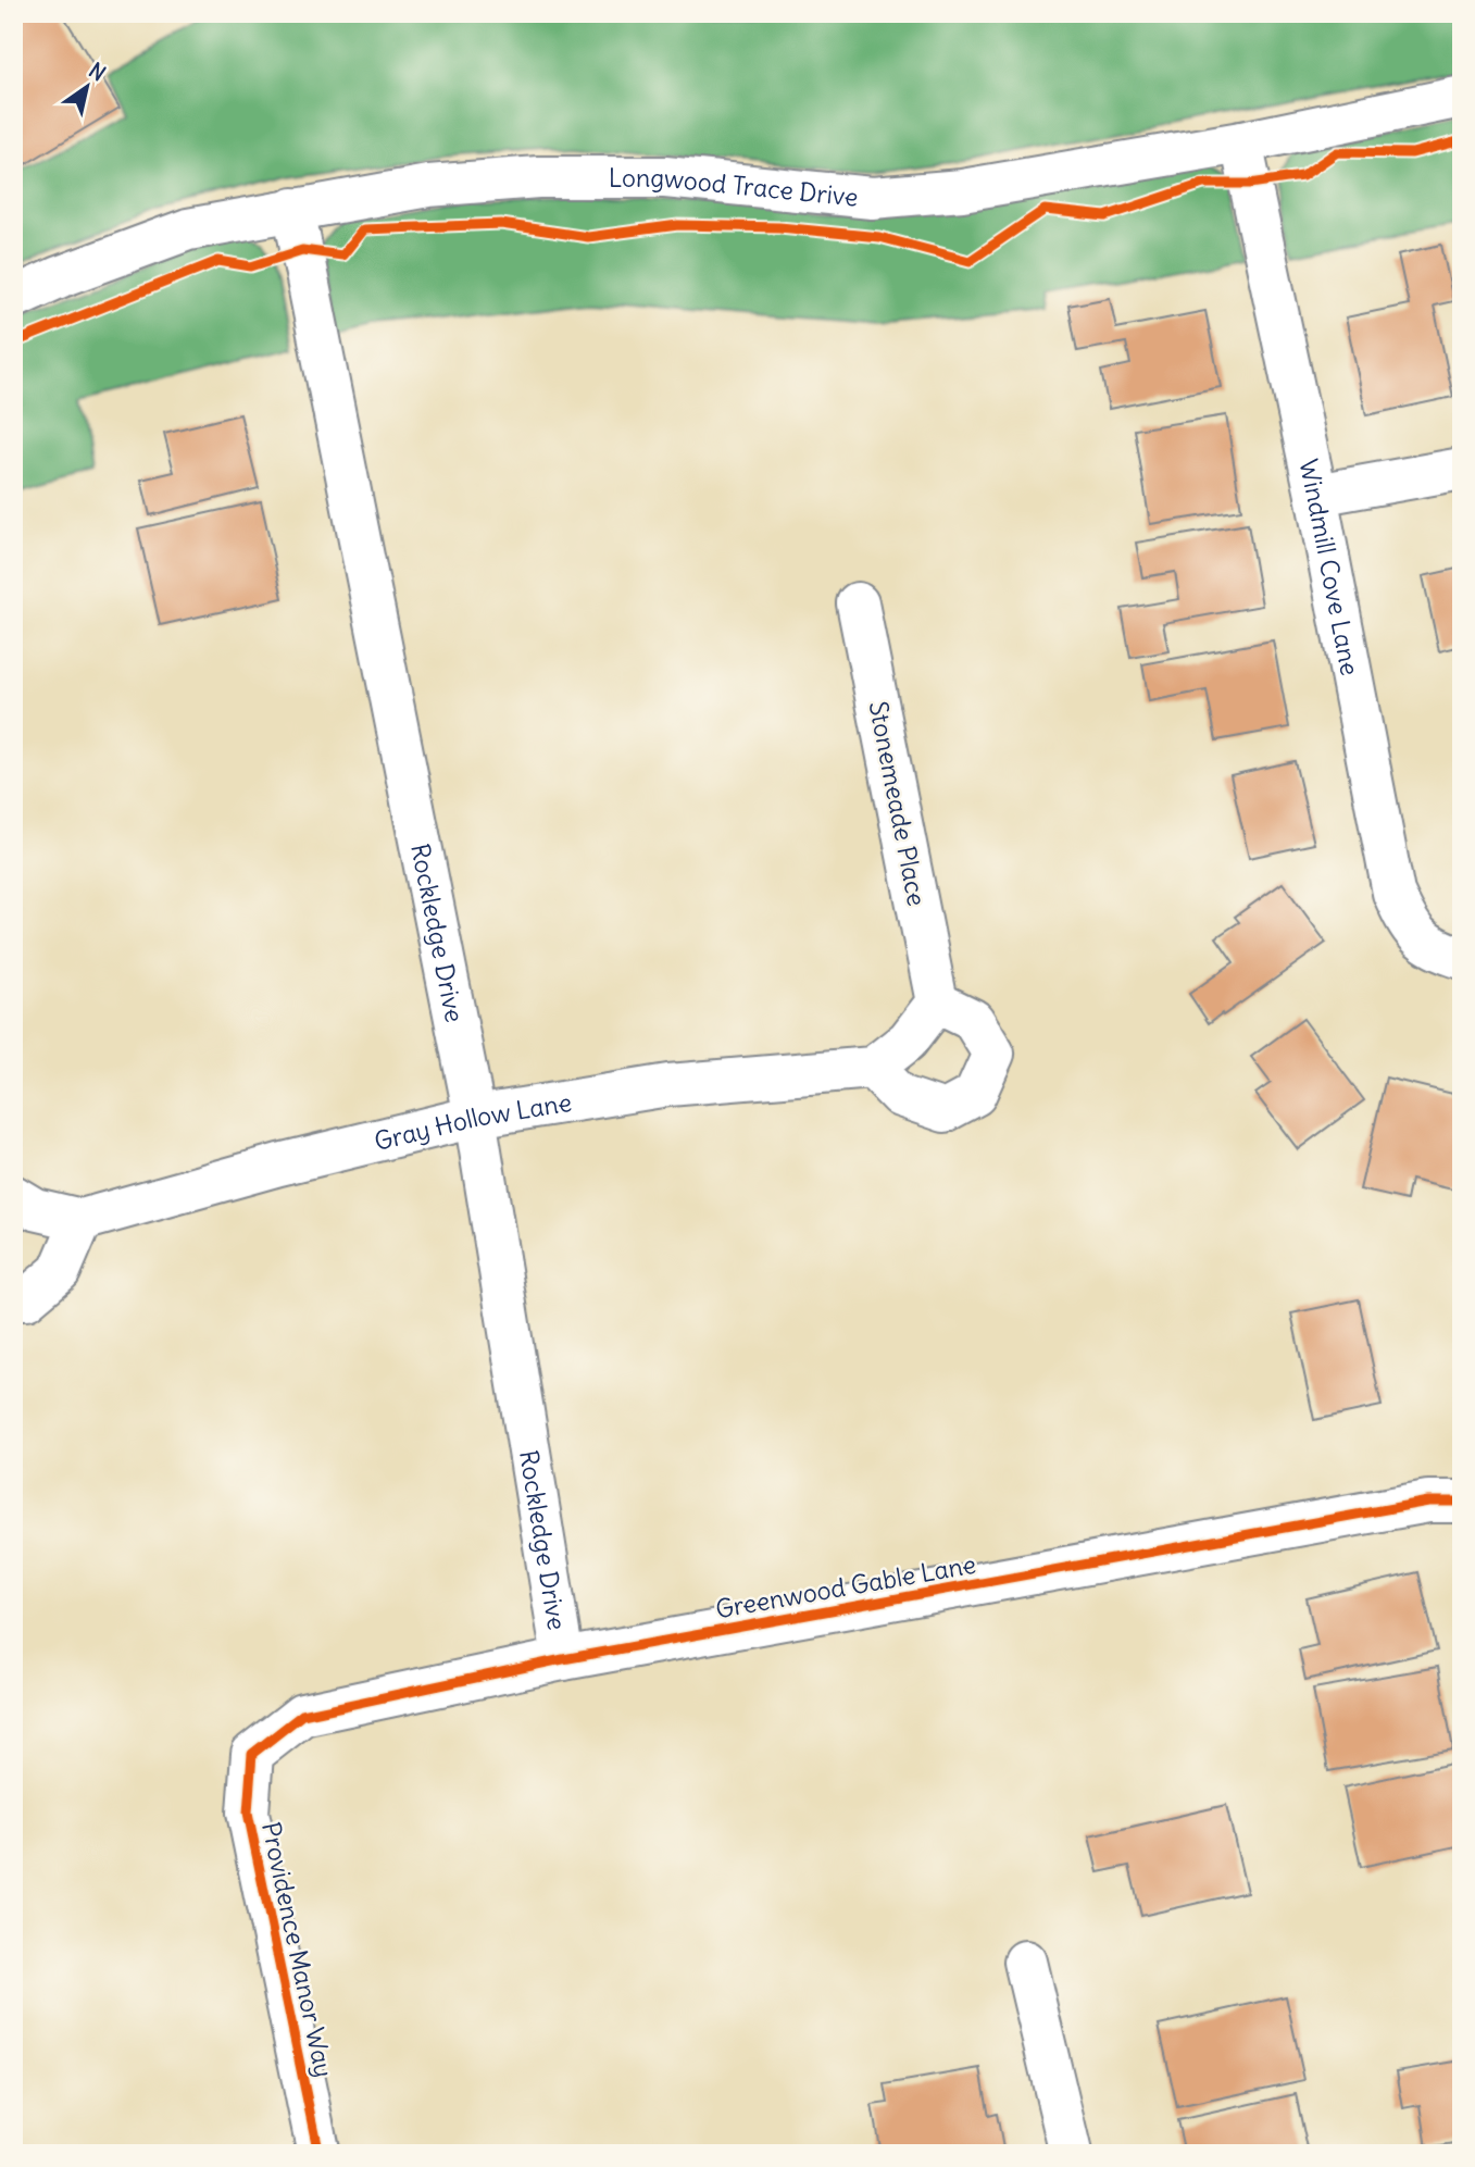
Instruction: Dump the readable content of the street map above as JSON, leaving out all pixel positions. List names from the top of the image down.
{
  "streets": {
    "street": [
      "Longwood Trace Drive",
      "Windmill Cove Lane",
      "Stonemeade Place",
      "Rockledge Drive",
      "Gray Hollow Lane",
      "Greenwood Gable Lane",
      "Providence Manor Way"
    ]
  },
  "crossings": [
    ["Longwood Trace Drive", "Windmill Cove Lane"],
    ["Longwood Trace Drive", "Rockledge Drive"],
    ["Rockledge Drive", "Gray Hollow Lane"],
    ["Rockledge Drive", "Greenwood Gable Lane"],
    ["Greenwood Gable Lane", "Providence Manor Way"]
  ],
  "north": "top right"
}
